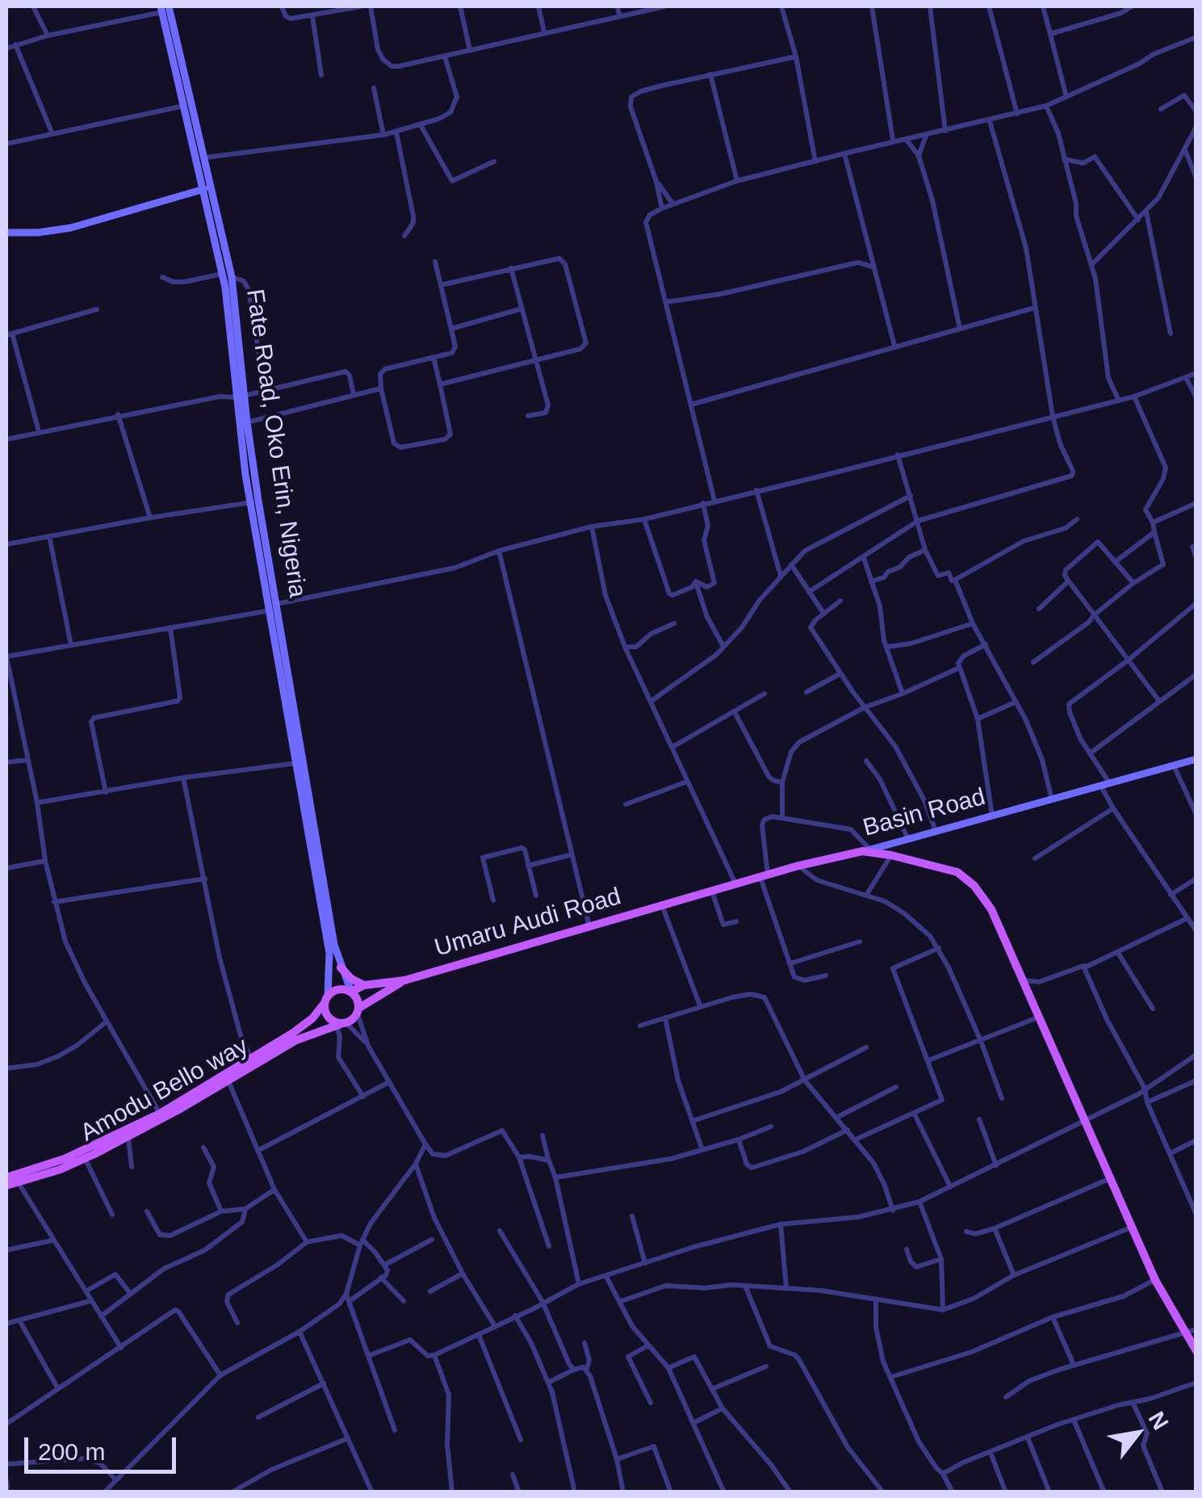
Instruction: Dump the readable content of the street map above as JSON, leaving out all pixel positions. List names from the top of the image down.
{
  "streets": {
    "main road": ["Basin Road", "Umaru Audi Road", "Amodu Bello way"],
    "street": ["Fate Road, Oko Erin, Nigeria"]
  },
  "crossings": [
    ["Basin Road", "Umaru Audi Road"]
  ],
  "scale_bar": "200 m",
  "north": "top right"
}
